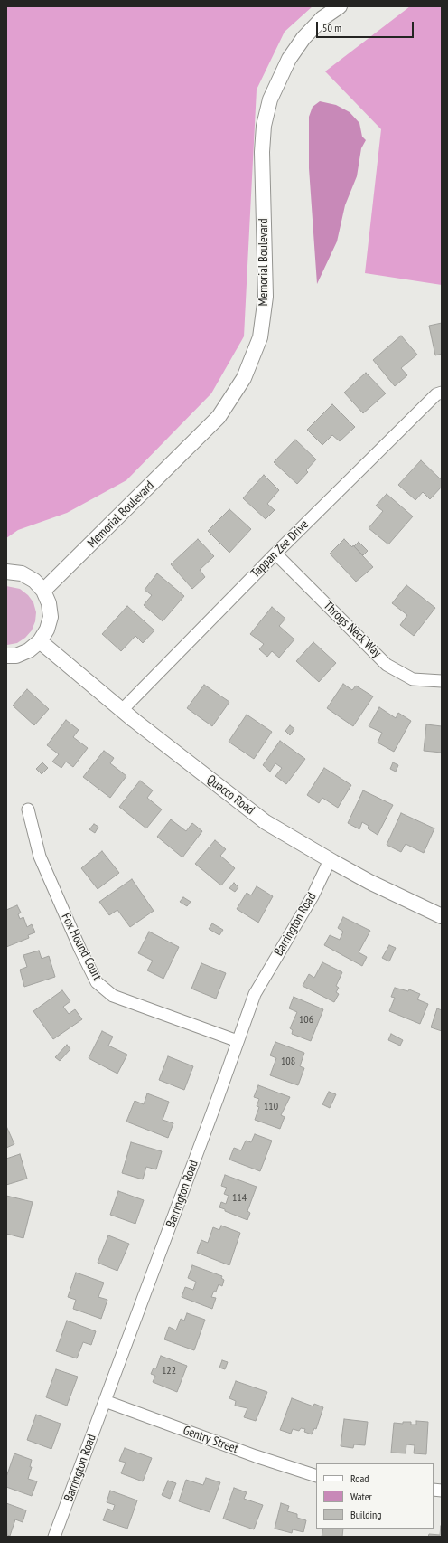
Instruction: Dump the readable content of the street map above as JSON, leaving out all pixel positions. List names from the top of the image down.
{
  "streets": {
    "street": [
      "Memorial Boulevard",
      "Tappan Zee Drive",
      "Throgs Neck Way",
      "Quacco Road",
      "Barrington Road",
      "Fox Hound Court",
      "Gentry Street"
    ]
  },
  "crossings": [
    ["Tappan Zee Drive", "Throgs Neck Way"],
    ["Tappan Zee Drive", "Quacco Road"],
    ["Quacco Road", "Barrington Road"],
    ["Barrington Road", "Fox Hound Court"],
    ["Barrington Road", "Gentry Street"]
  ],
  "house_numbers": [
    "106",
    "108",
    "110",
    "114",
    "122"
  ],
  "legend": ["Road", "Water", "Building"],
  "scale_bar": "50 m"
}
